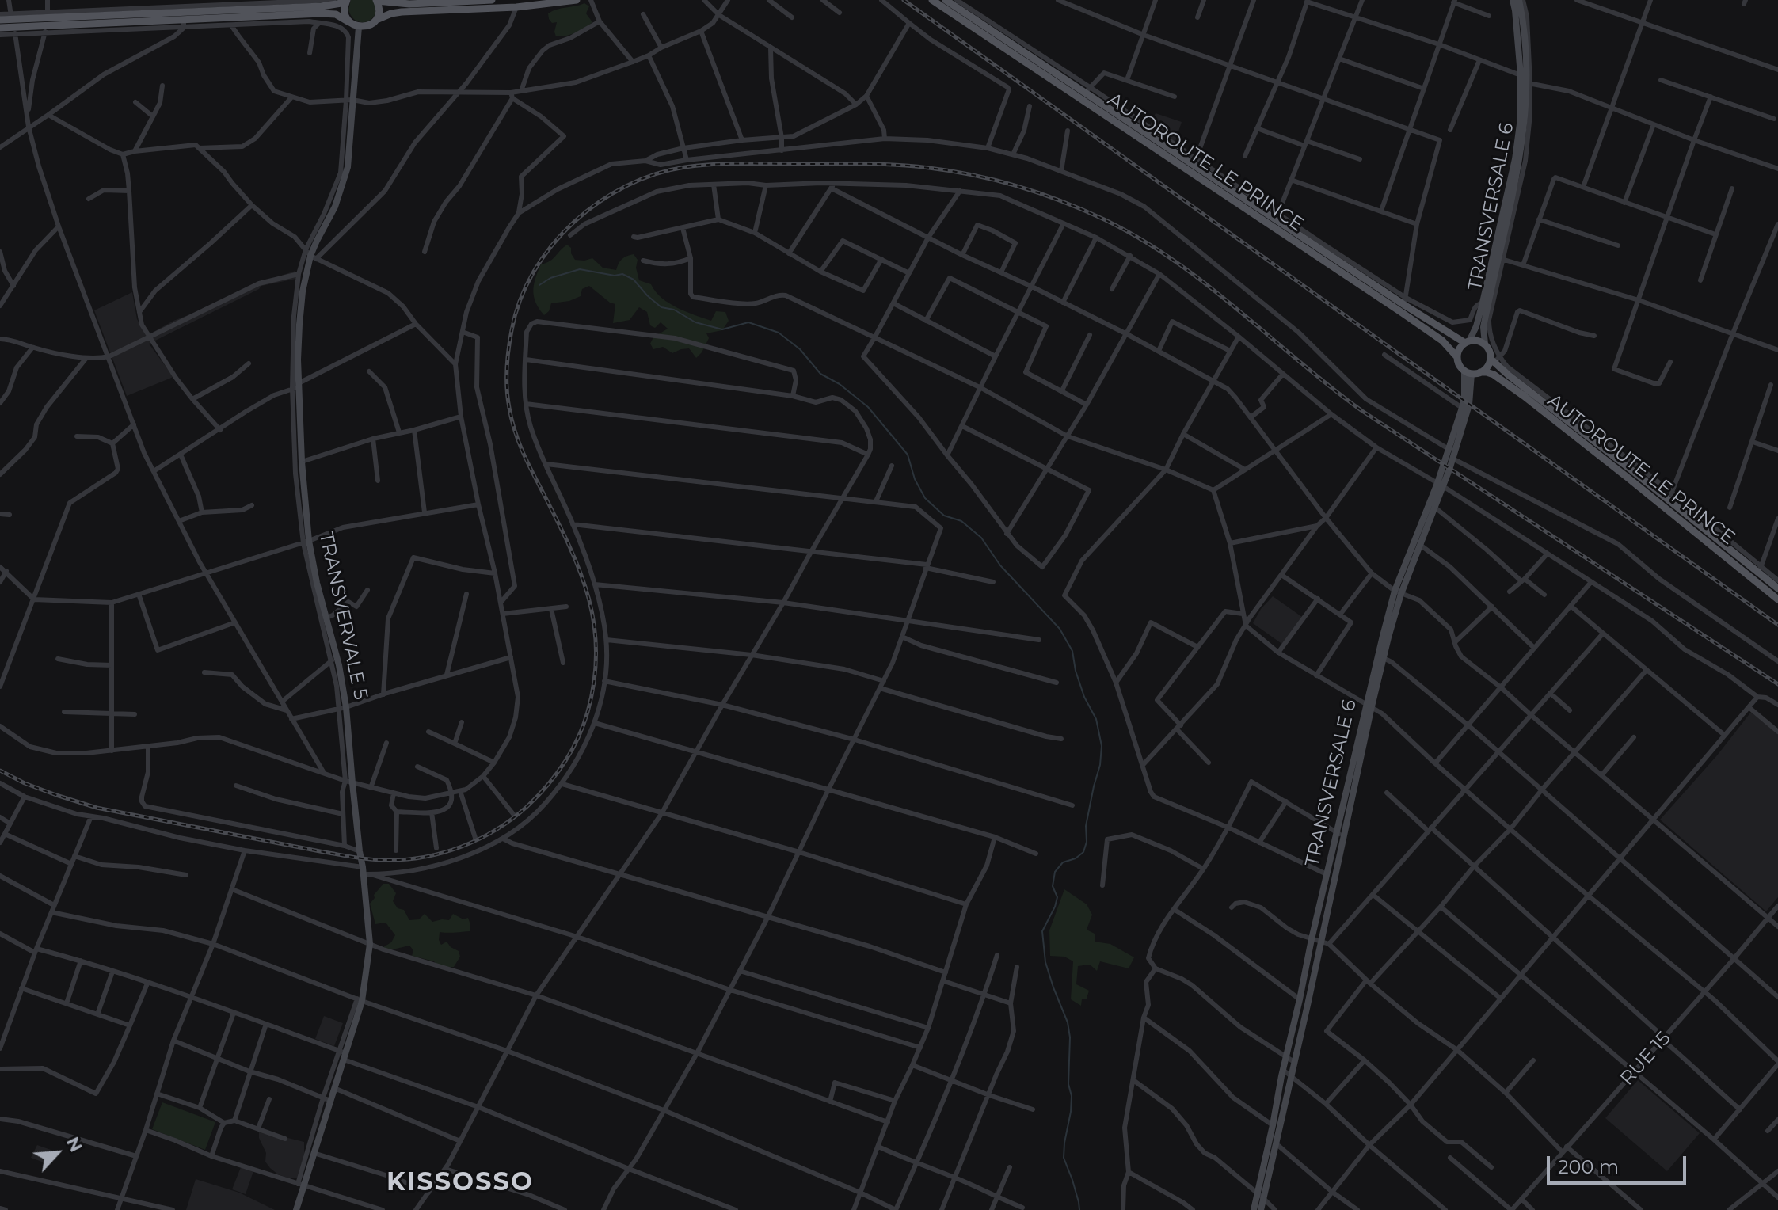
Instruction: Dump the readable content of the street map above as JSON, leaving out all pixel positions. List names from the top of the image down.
{
  "streets": {
    "main road": ["AUTOROUTE LE PRINCE", "TRANSVERSALE 6", "TRANSVERVALE 5"],
    "street": ["RUE 15"]
  },
  "crossings": [
    ["AUTOROUTE LE PRINCE", "TRANSVERSALE 6"]
  ],
  "districts": ["KISSOSSO"],
  "scale_bar": "200 m",
  "north": "top right"
}
